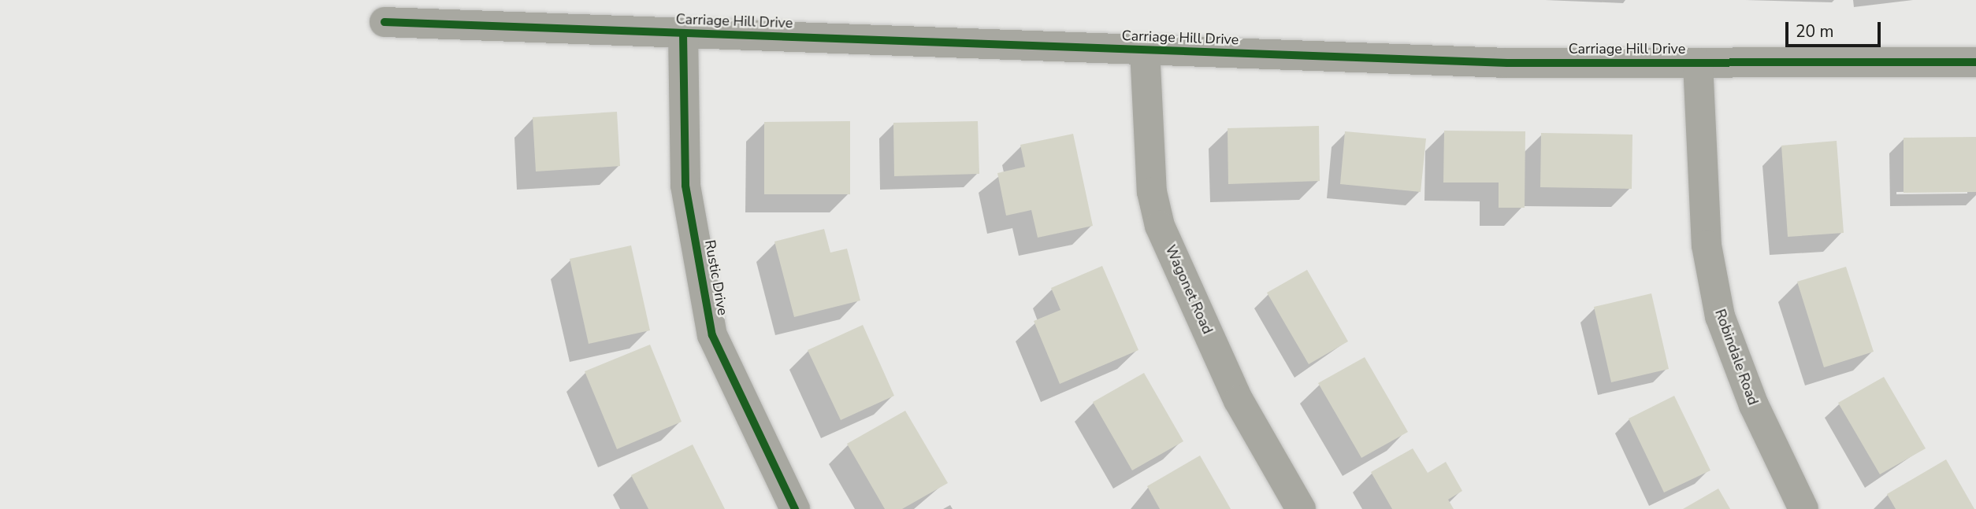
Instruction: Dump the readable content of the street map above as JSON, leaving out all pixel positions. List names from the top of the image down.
{
  "streets": {
    "street": [
      "Carriage Hill Drive",
      "Rustic Drive",
      "Wagonet Road",
      "Robindale Road"
    ]
  },
  "crossings": [
    ["Carriage Hill Drive", "Rustic Drive"],
    ["Carriage Hill Drive", "Wagonet Road"],
    ["Carriage Hill Drive", "Robindale Road"]
  ],
  "scale_bar": "20 m"
}
